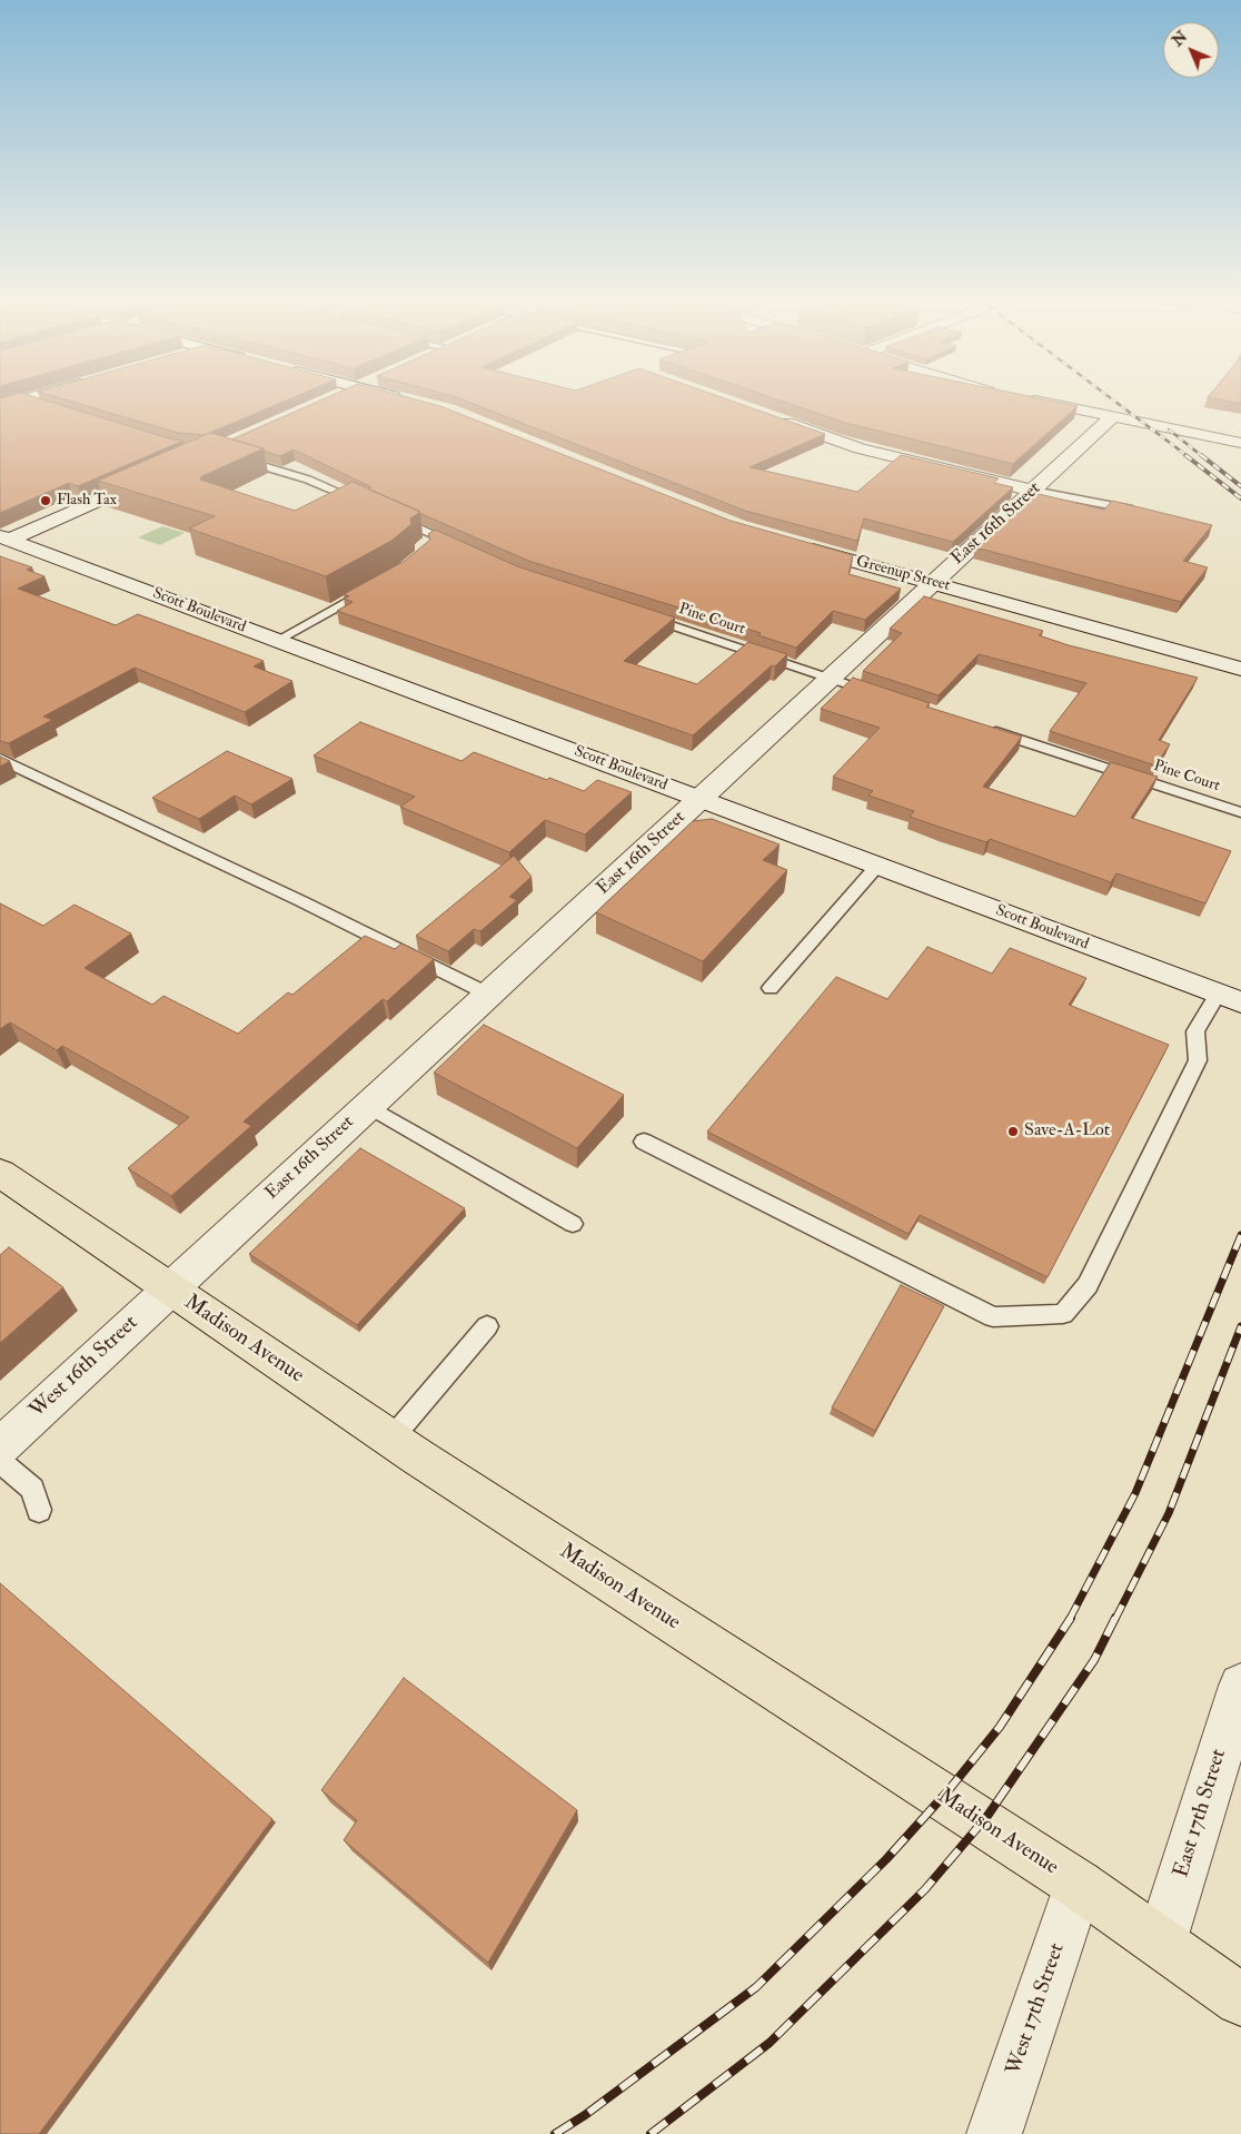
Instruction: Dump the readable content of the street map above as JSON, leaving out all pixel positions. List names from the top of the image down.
{
  "streets": {
    "main road": ["Madison Avenue"],
    "street": [
      "East 16th Street",
      "Greenup Street",
      "Scott Boulevard",
      "West 16th Street",
      "East 17th Street",
      "West 17th Street"
    ],
    "lane": ["Pine Court"]
  },
  "crossings": [
    ["East 16th Street", "Greenup Street"],
    ["East 16th Street", "Scott Boulevard"],
    ["East 16th Street", "Pine Court"],
    ["East 16th Street", "Madison Avenue"],
    ["East 16th Street", "West 16th Street"],
    ["Madison Avenue", "West 16th Street"],
    ["Madison Avenue", "East 17th Street"],
    ["Madison Avenue", "West 17th Street"]
  ],
  "places": ["Flash Tax", "Save-A-Lot"],
  "north": "top left"
}
